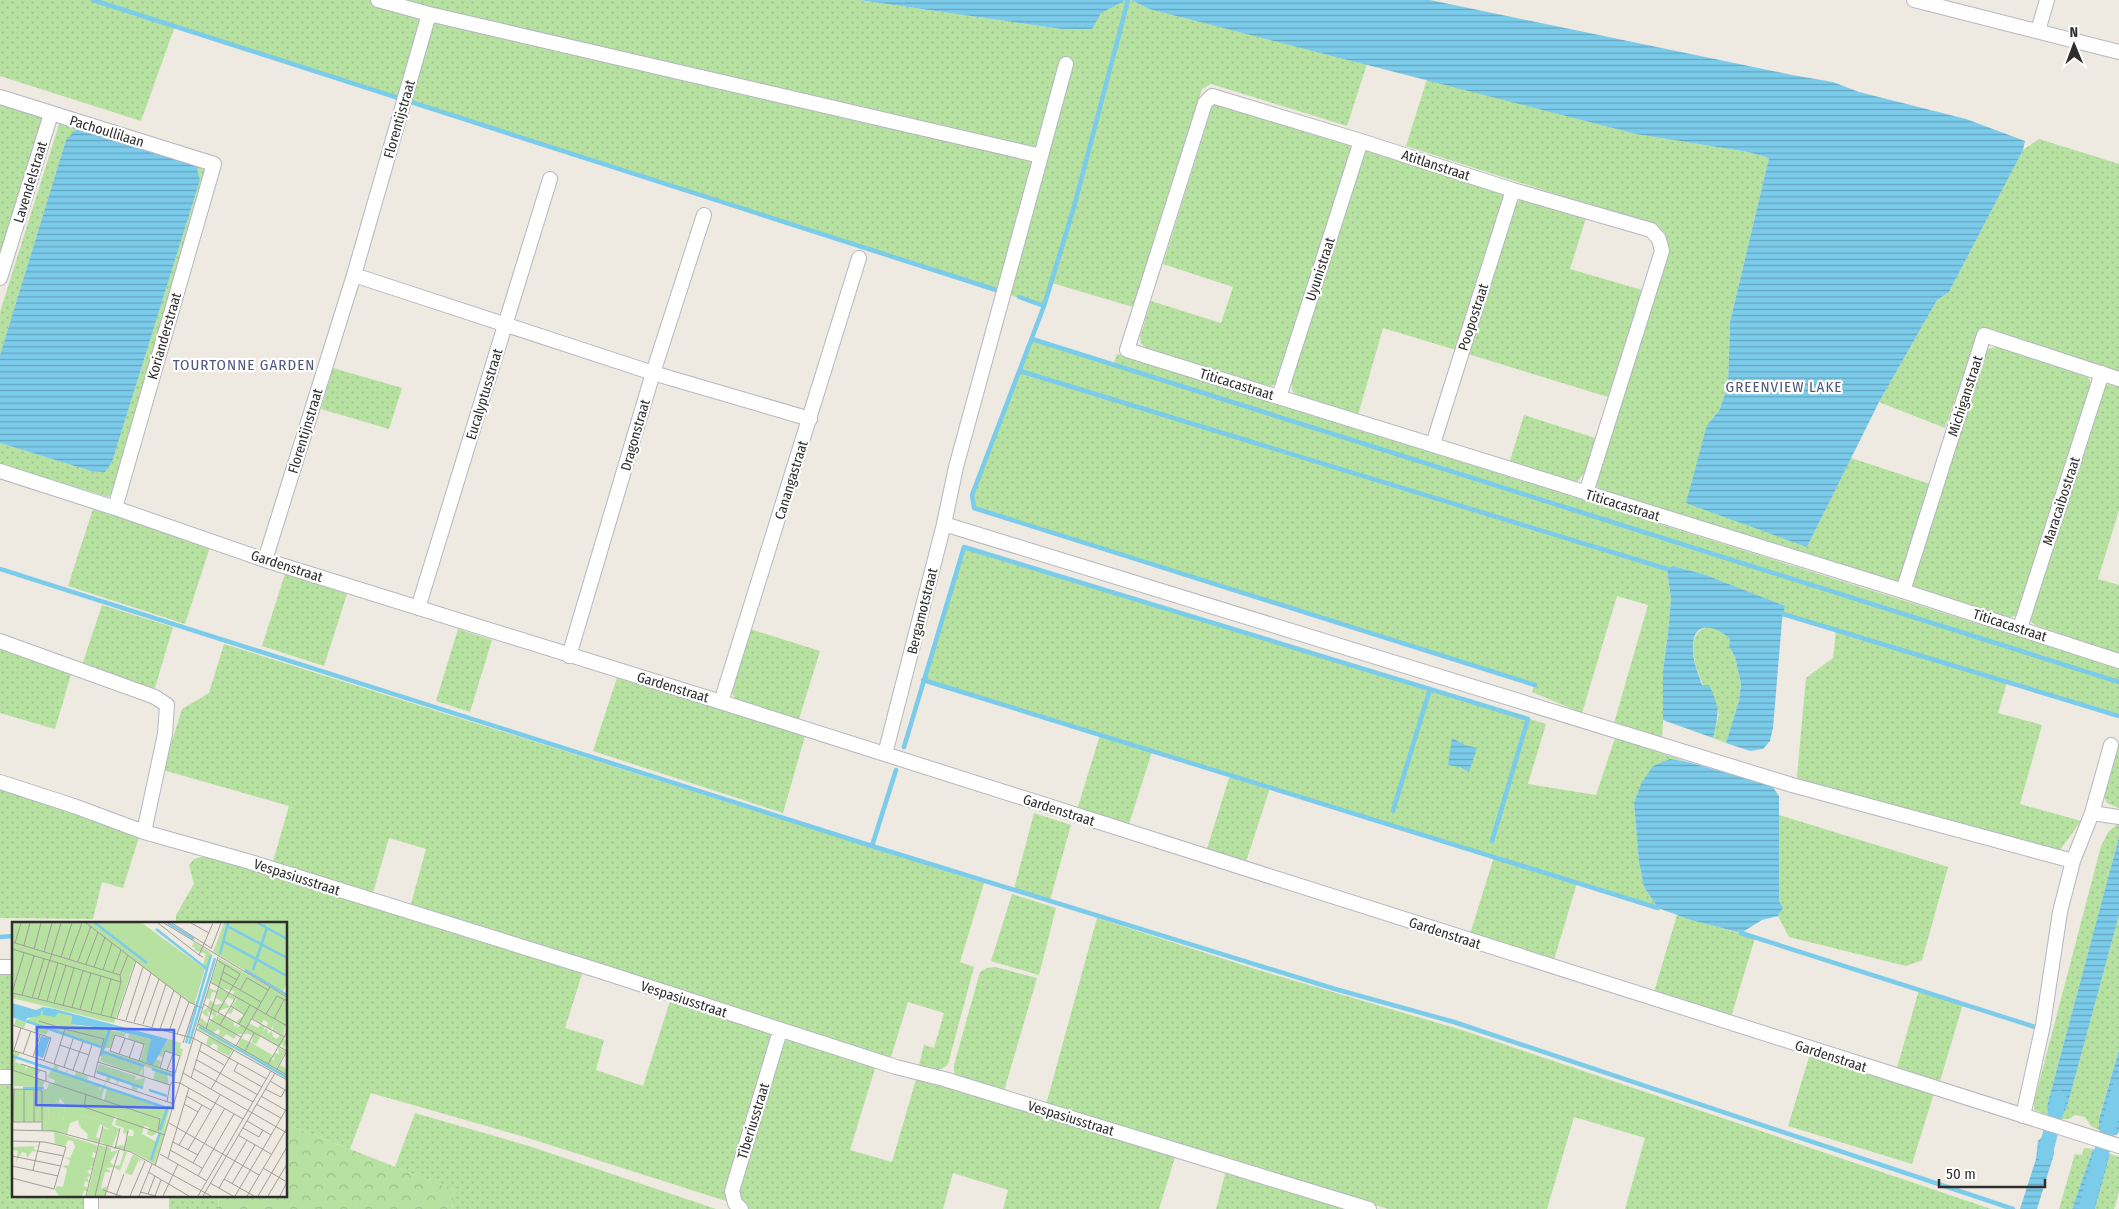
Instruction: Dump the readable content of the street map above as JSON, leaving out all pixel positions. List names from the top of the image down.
{
  "streets": {
    "street": [
      "Florentijstraat",
      "Pachoullilaan",
      "Atitlanstraat",
      "Lavendelstraat",
      "Uyunistraat",
      "Poopostraat",
      "Korianderstraat",
      "Titicacastraat",
      "Eucalyptusstraat",
      "Michiganstraat",
      "Florentijnstraat",
      "Dragonstraat",
      "Canangastraat",
      "Maracaibostraat",
      "Gardenstraat",
      "Bergamotstraat",
      "Vespasiusstraat",
      "Tiberiusstraat"
    ]
  },
  "crossings": [
    ["Florentijstraat", "Florentijnstraat"],
    ["Pachoullilaan", "Lavendelstraat"],
    ["Pachoullilaan", "Korianderstraat"],
    ["Atitlanstraat", "Uyunistraat"],
    ["Atitlanstraat", "Poopostraat"],
    ["Atitlanstraat", "Titicacastraat"],
    ["Uyunistraat", "Titicacastraat"],
    ["Poopostraat", "Titicacastraat"],
    ["Korianderstraat", "Gardenstraat"],
    ["Titicacastraat", "Michiganstraat"],
    ["Titicacastraat", "Maracaibostraat"],
    ["Eucalyptusstraat", "Gardenstraat"],
    ["Michiganstraat", "Maracaibostraat"],
    ["Florentijnstraat", "Gardenstraat"],
    ["Dragonstraat", "Gardenstraat"],
    ["Canangastraat", "Gardenstraat"],
    ["Gardenstraat", "Bergamotstraat"],
    ["Vespasiusstraat", "Tiberiusstraat"]
  ],
  "districts": ["TOURTONNE GARDEN", "GREENVIEW LAKE"],
  "scale_bar": "50 m",
  "north": "top"
}
